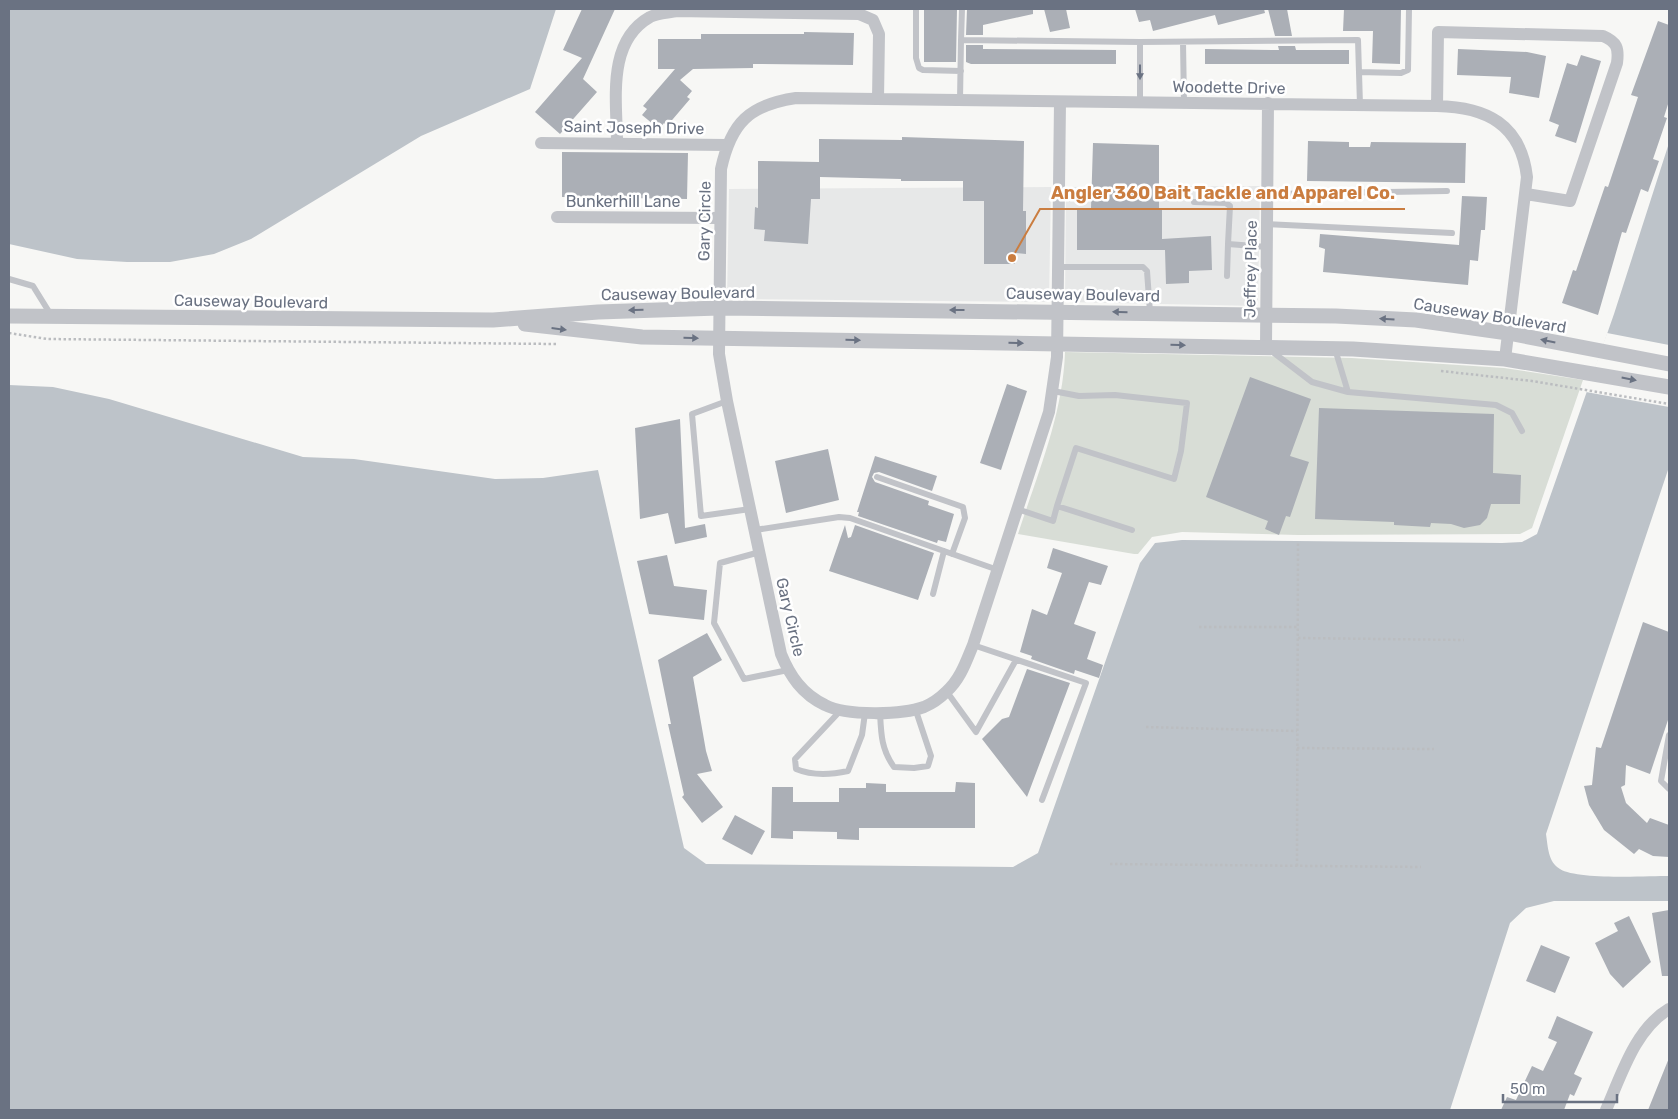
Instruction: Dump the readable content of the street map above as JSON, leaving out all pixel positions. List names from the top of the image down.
{
  "streets": {
    "street": [
      "Woodette Drive",
      "Saint Joseph Drive",
      "Bunkerhill Lane",
      "Gary Circle",
      "Jeffrey Place",
      "Causeway Boulevard"
    ]
  },
  "crossings": [
    ["Woodette Drive", "Saint Joseph Drive"],
    ["Woodette Drive", "Gary Circle"],
    ["Woodette Drive", "Jeffrey Place"],
    ["Woodette Drive", "Causeway Boulevard"],
    ["Saint Joseph Drive", "Gary Circle"],
    ["Bunkerhill Lane", "Gary Circle"],
    ["Gary Circle", "Causeway Boulevard"],
    ["Jeffrey Place", "Causeway Boulevard"]
  ],
  "places": ["Angler 360 Bait Tackle and Apparel Co."],
  "scale_bar": "50 m"
}
